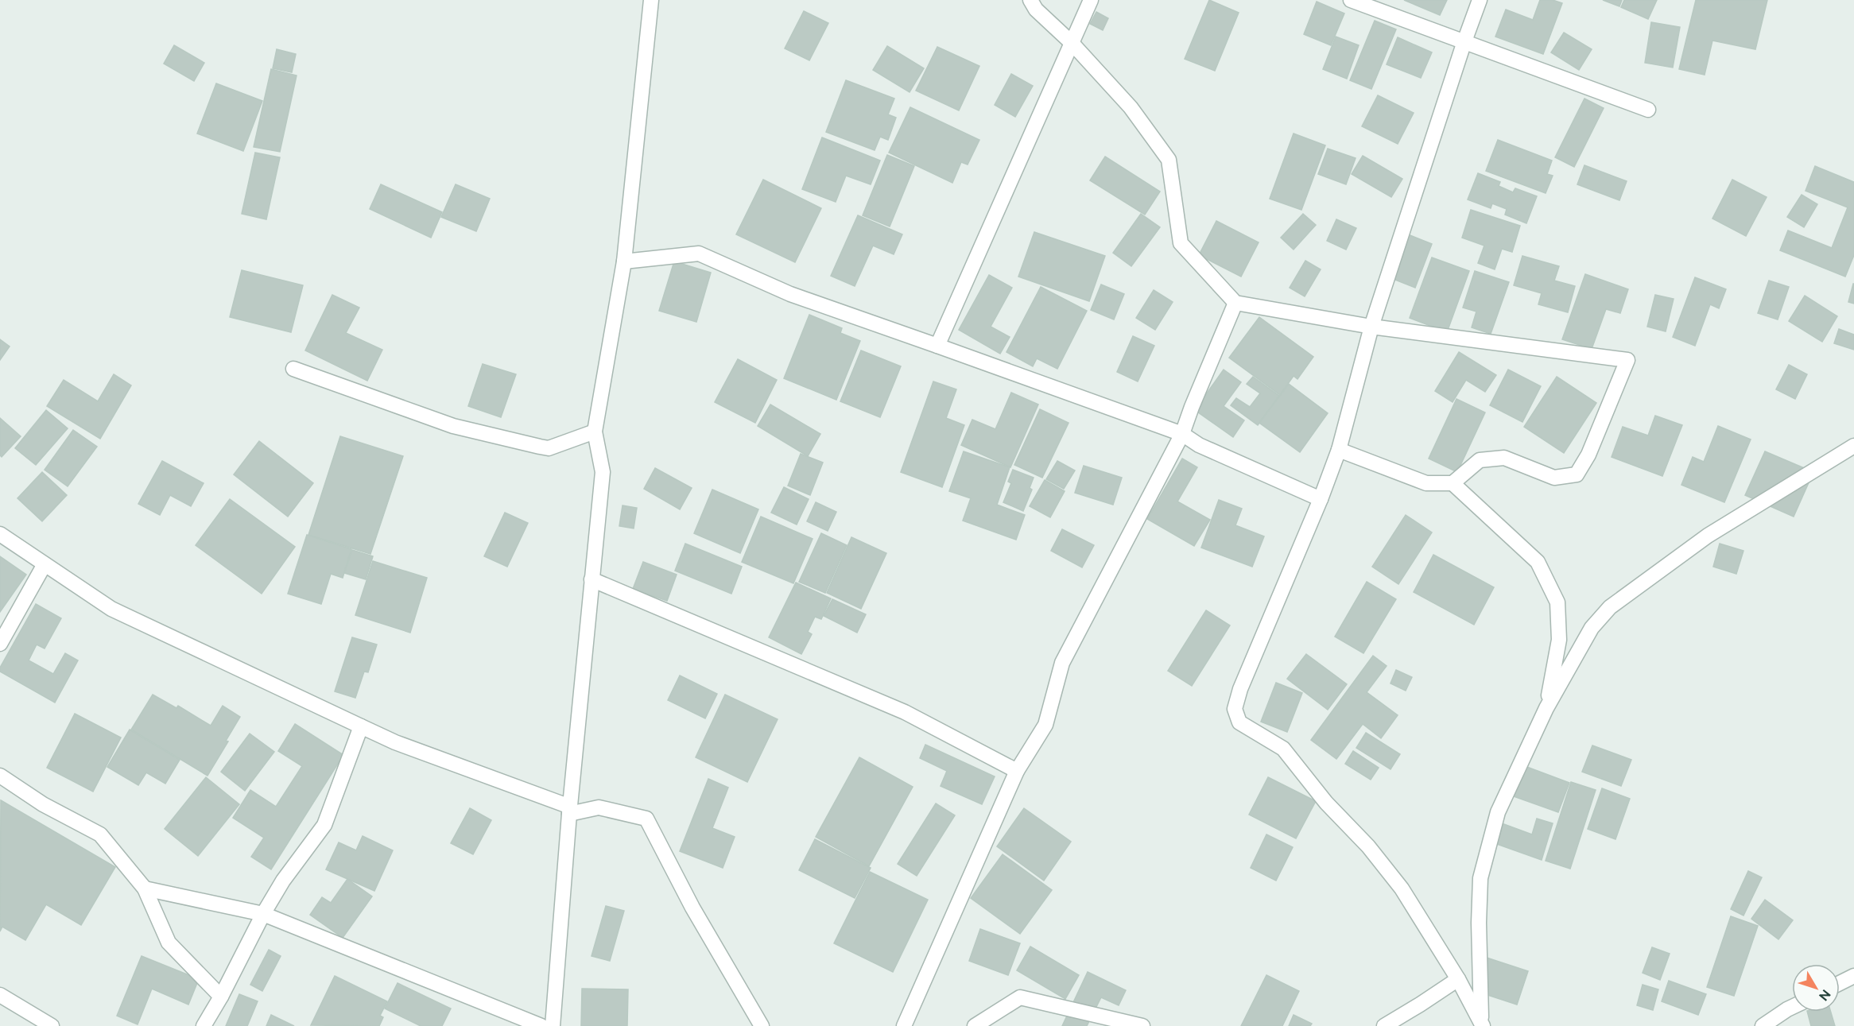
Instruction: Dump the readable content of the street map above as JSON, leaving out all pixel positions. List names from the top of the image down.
{
  "north": "bottom right"
}
